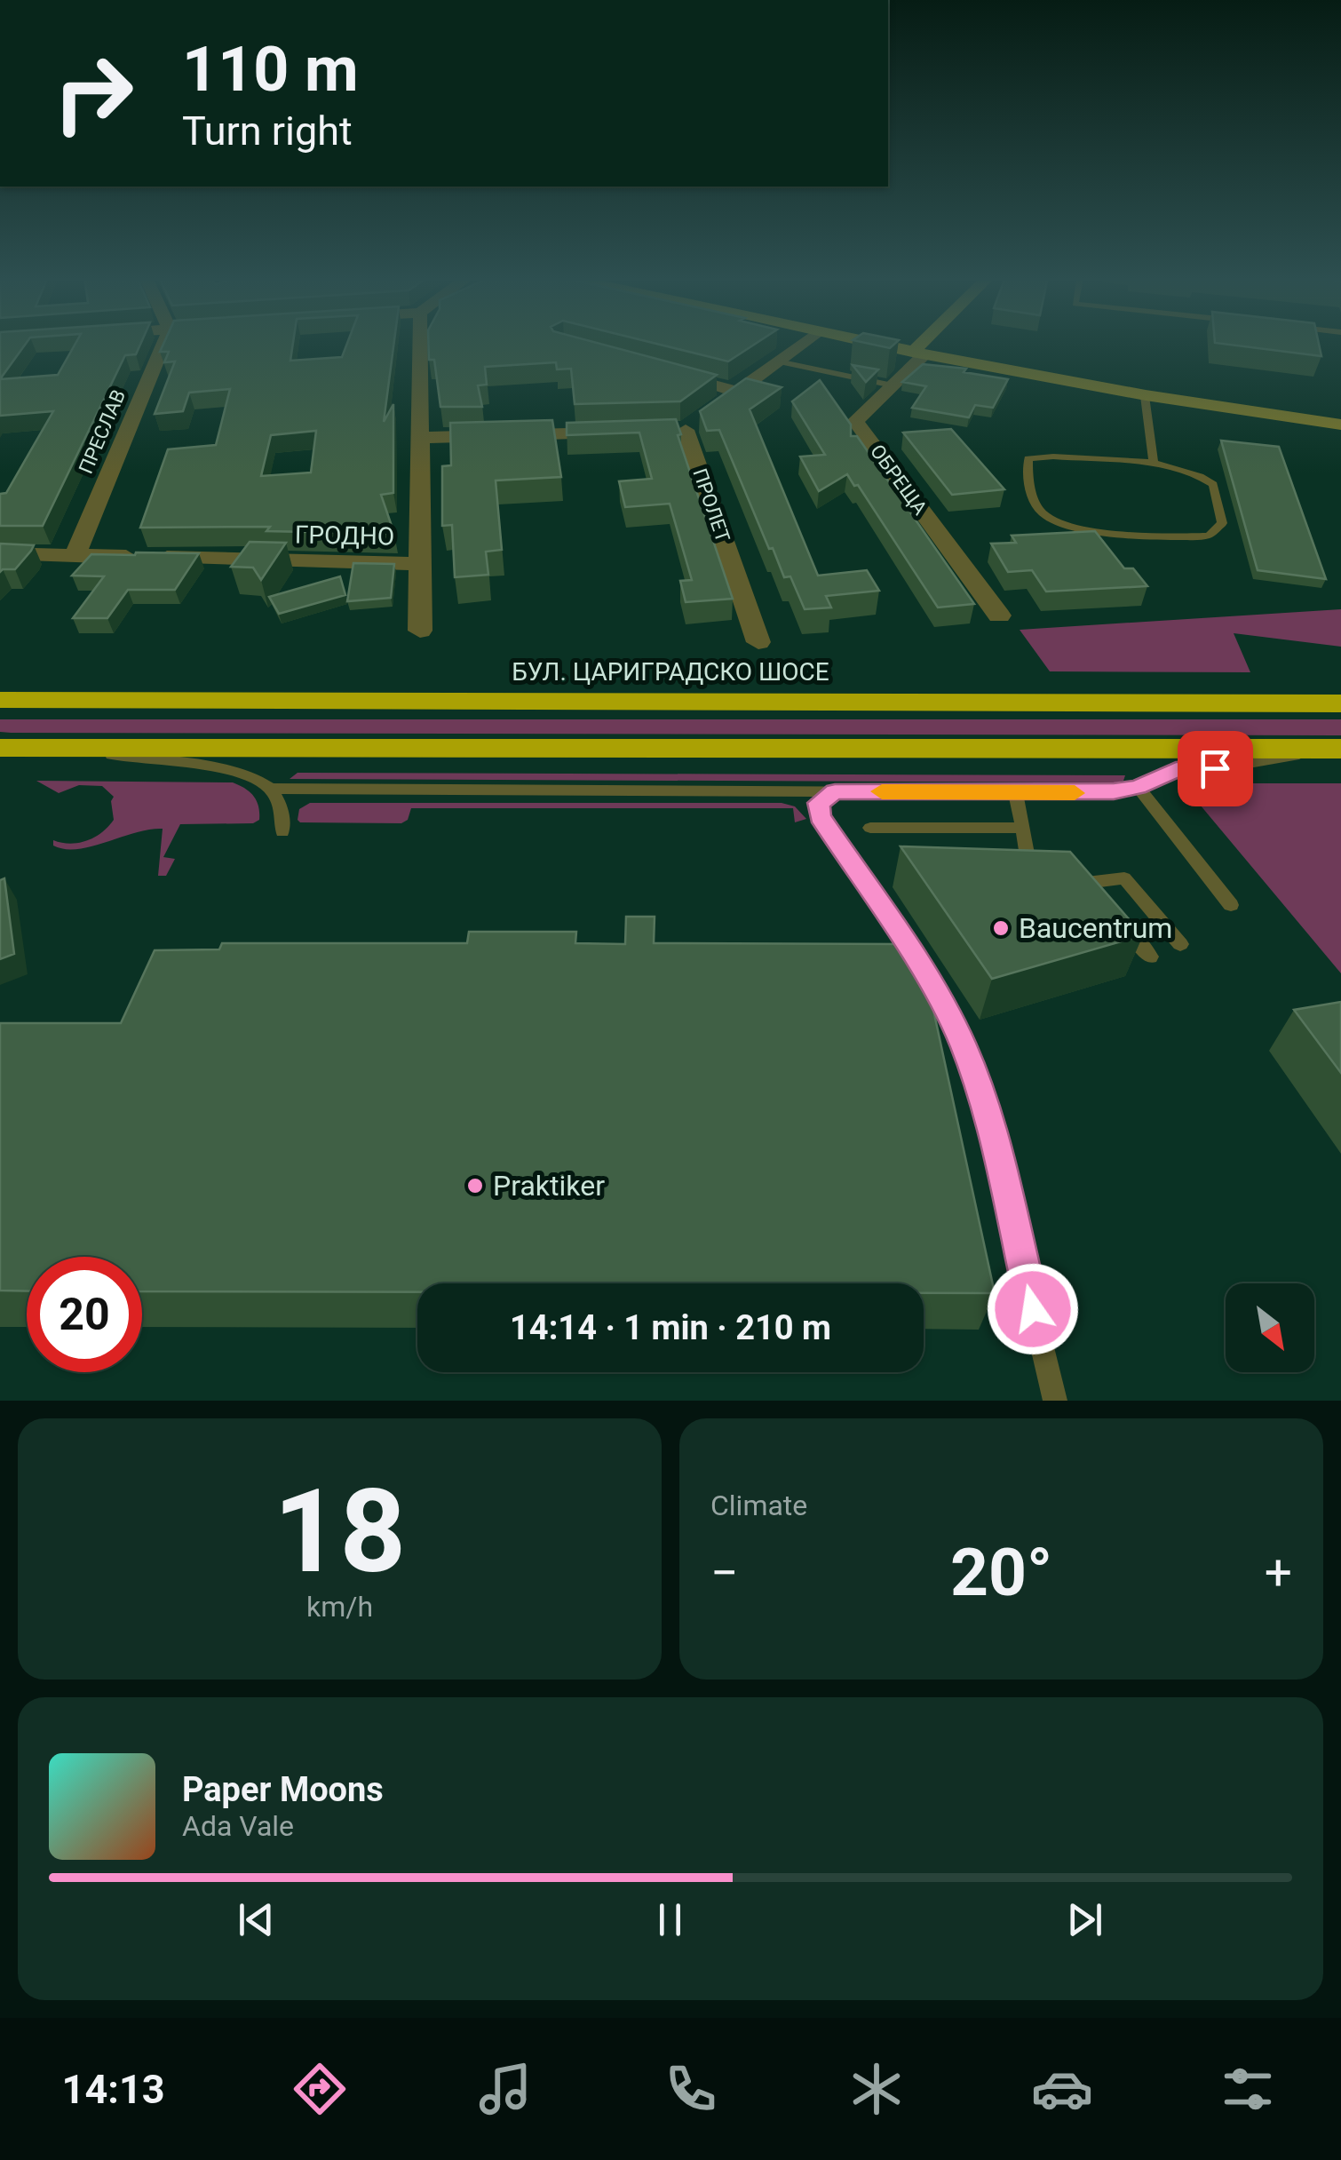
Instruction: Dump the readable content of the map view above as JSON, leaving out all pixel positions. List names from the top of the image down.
{
  "streets": {
    "highway": ["БУЛ. ЦАРИГРАДСКО ШОСЕ"],
    "street": [
      "ПРЕСЛАВ",
      "ОБРЕЩА",
      "ПРОЛЕТ",
      "ГРОДНО"
    ]
  },
  "crossings": [
    ["ПРЕСЛАВ", "ГРОДНО"]
  ],
  "places": ["Baucentrum", "Praktiker"],
  "north": "bottom right",
  "page": {
    "turn": ["110 m", "Turn right"],
    "limit": "20",
    "trip": "14:14 · 1 min · 210 m",
    "tile": [
      ["18", "km/h"],
      "Climate"
    ],
    "heat": ["−", "20°", "+"],
    "song": ["Paper Moons", "Ada Vale"],
    "tabs": "14:13"
  }
}
